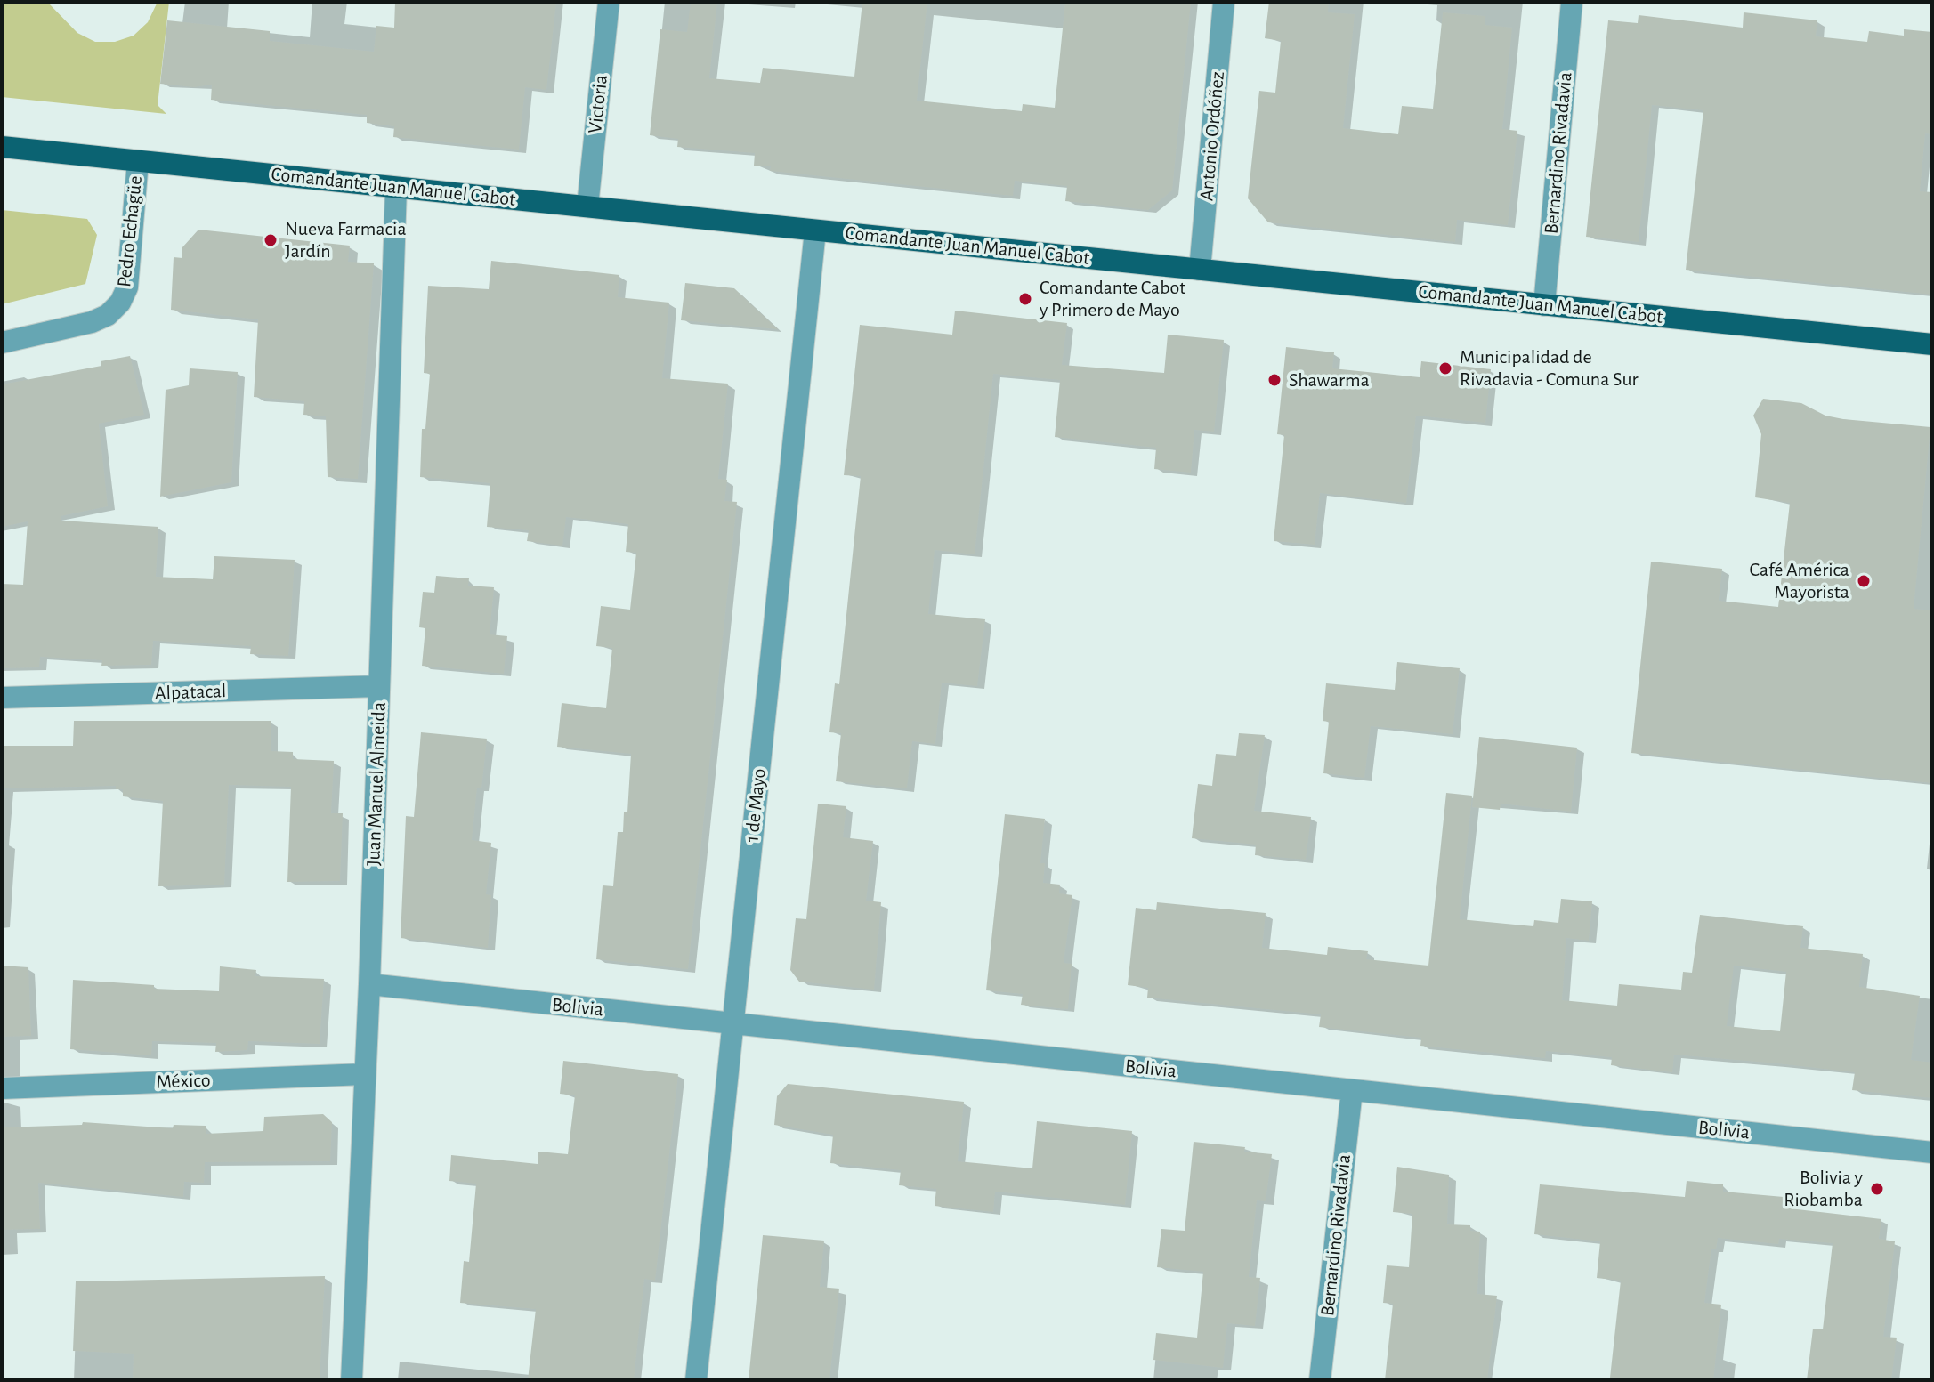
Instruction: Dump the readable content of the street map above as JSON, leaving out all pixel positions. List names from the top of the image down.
{
  "streets": {
    "main road": ["Comandante Juan Manuel Cabot"],
    "street": [
      "Victoria",
      "Antonio Ordóñez",
      "Bernardino Rivadavia",
      "Pedro Echagüe",
      "Alpatacal",
      "Juan Manuel Almeida",
      "1 de Mayo",
      "Bolivia",
      "México"
    ]
  },
  "crossings": [
    ["Victoria", "Comandante Juan Manuel Cabot"],
    ["Antonio Ordóñez", "Comandante Juan Manuel Cabot"],
    ["Bernardino Rivadavia", "Comandante Juan Manuel Cabot"],
    ["Bernardino Rivadavia", "Bolivia"],
    ["Comandante Juan Manuel Cabot", "Pedro Echagüe"],
    ["Comandante Juan Manuel Cabot", "Juan Manuel Almeida"],
    ["Comandante Juan Manuel Cabot", "1 de Mayo"],
    ["Alpatacal", "Juan Manuel Almeida"],
    ["Juan Manuel Almeida", "Bolivia"],
    ["Juan Manuel Almeida", "México"],
    ["1 de Mayo", "Bolivia"]
  ],
  "places": [
    "Nueva Farmacia Jardín",
    "Comandante Cabot y Primero de Mayo",
    "Municipalidad de Rivadavia - Comuna Sur",
    "Shawarma",
    "Café América Mayorista",
    "Bolivia y Riobamba"
  ]
}
